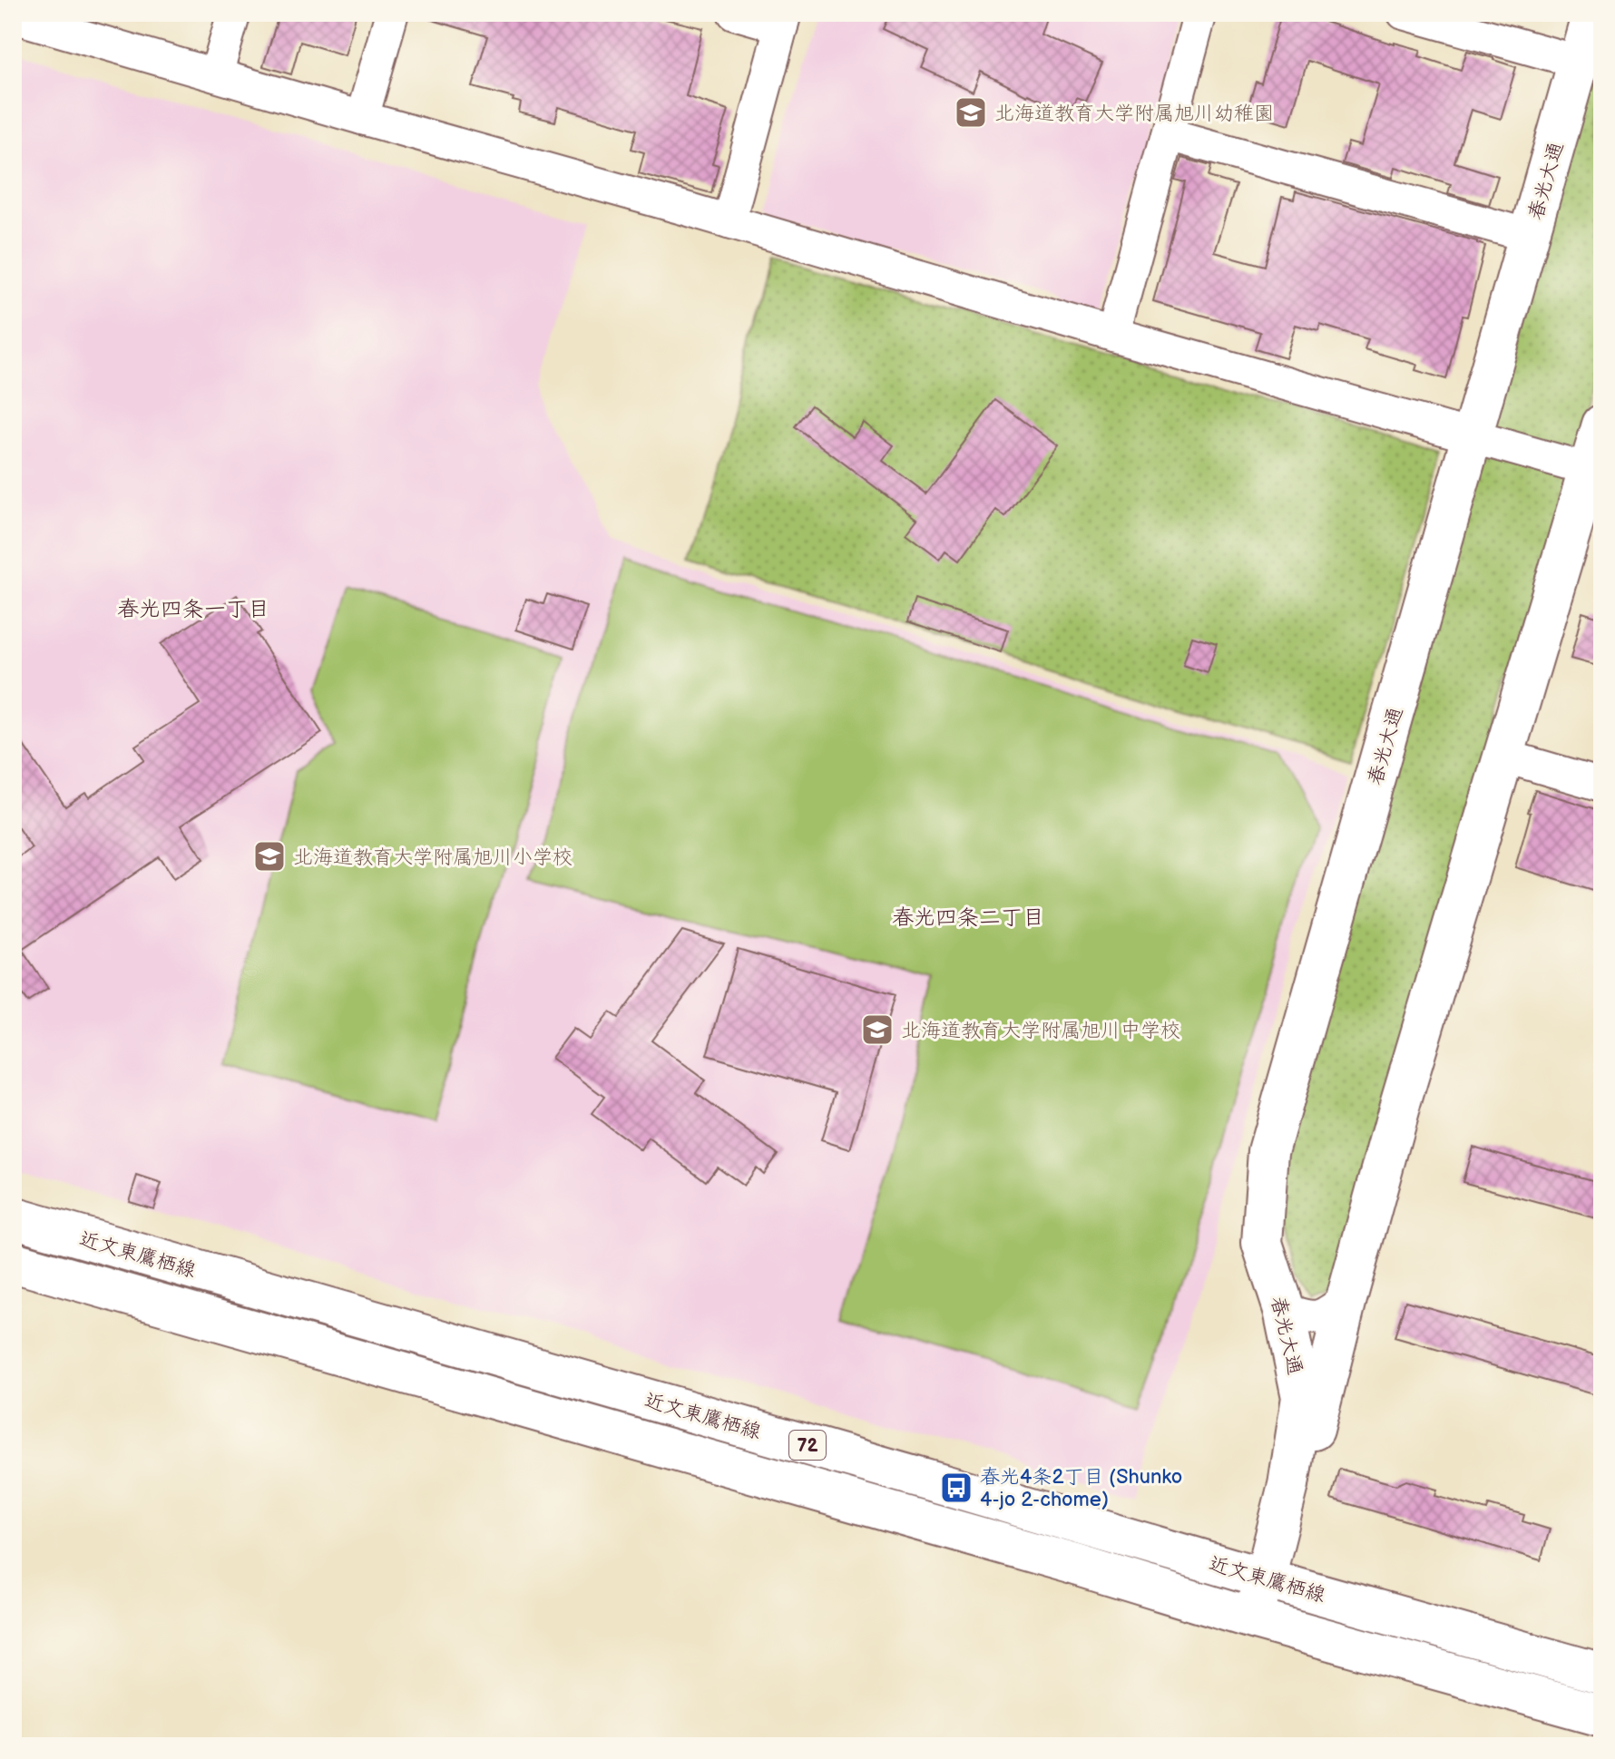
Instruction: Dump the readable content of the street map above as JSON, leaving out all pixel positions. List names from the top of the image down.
{
  "streets": {
    "main road": ["春光大通", "近文東鷹栖線", "72"]
  },
  "crossings": [
    ["春光大通", "近文東鷹栖線"]
  ],
  "districts": ["春光四条一丁目", "春光四条二丁目"],
  "places": {
    "school or university": ["北海道教育大学附属旭川幼稚園", "北海道教育大学附属旭川小学校", "北海道教育大学附属旭川中学校"],
    "bus stop": ["春光4条2丁目 (Shunko 4-jo 2-chome)"]
  }
}
